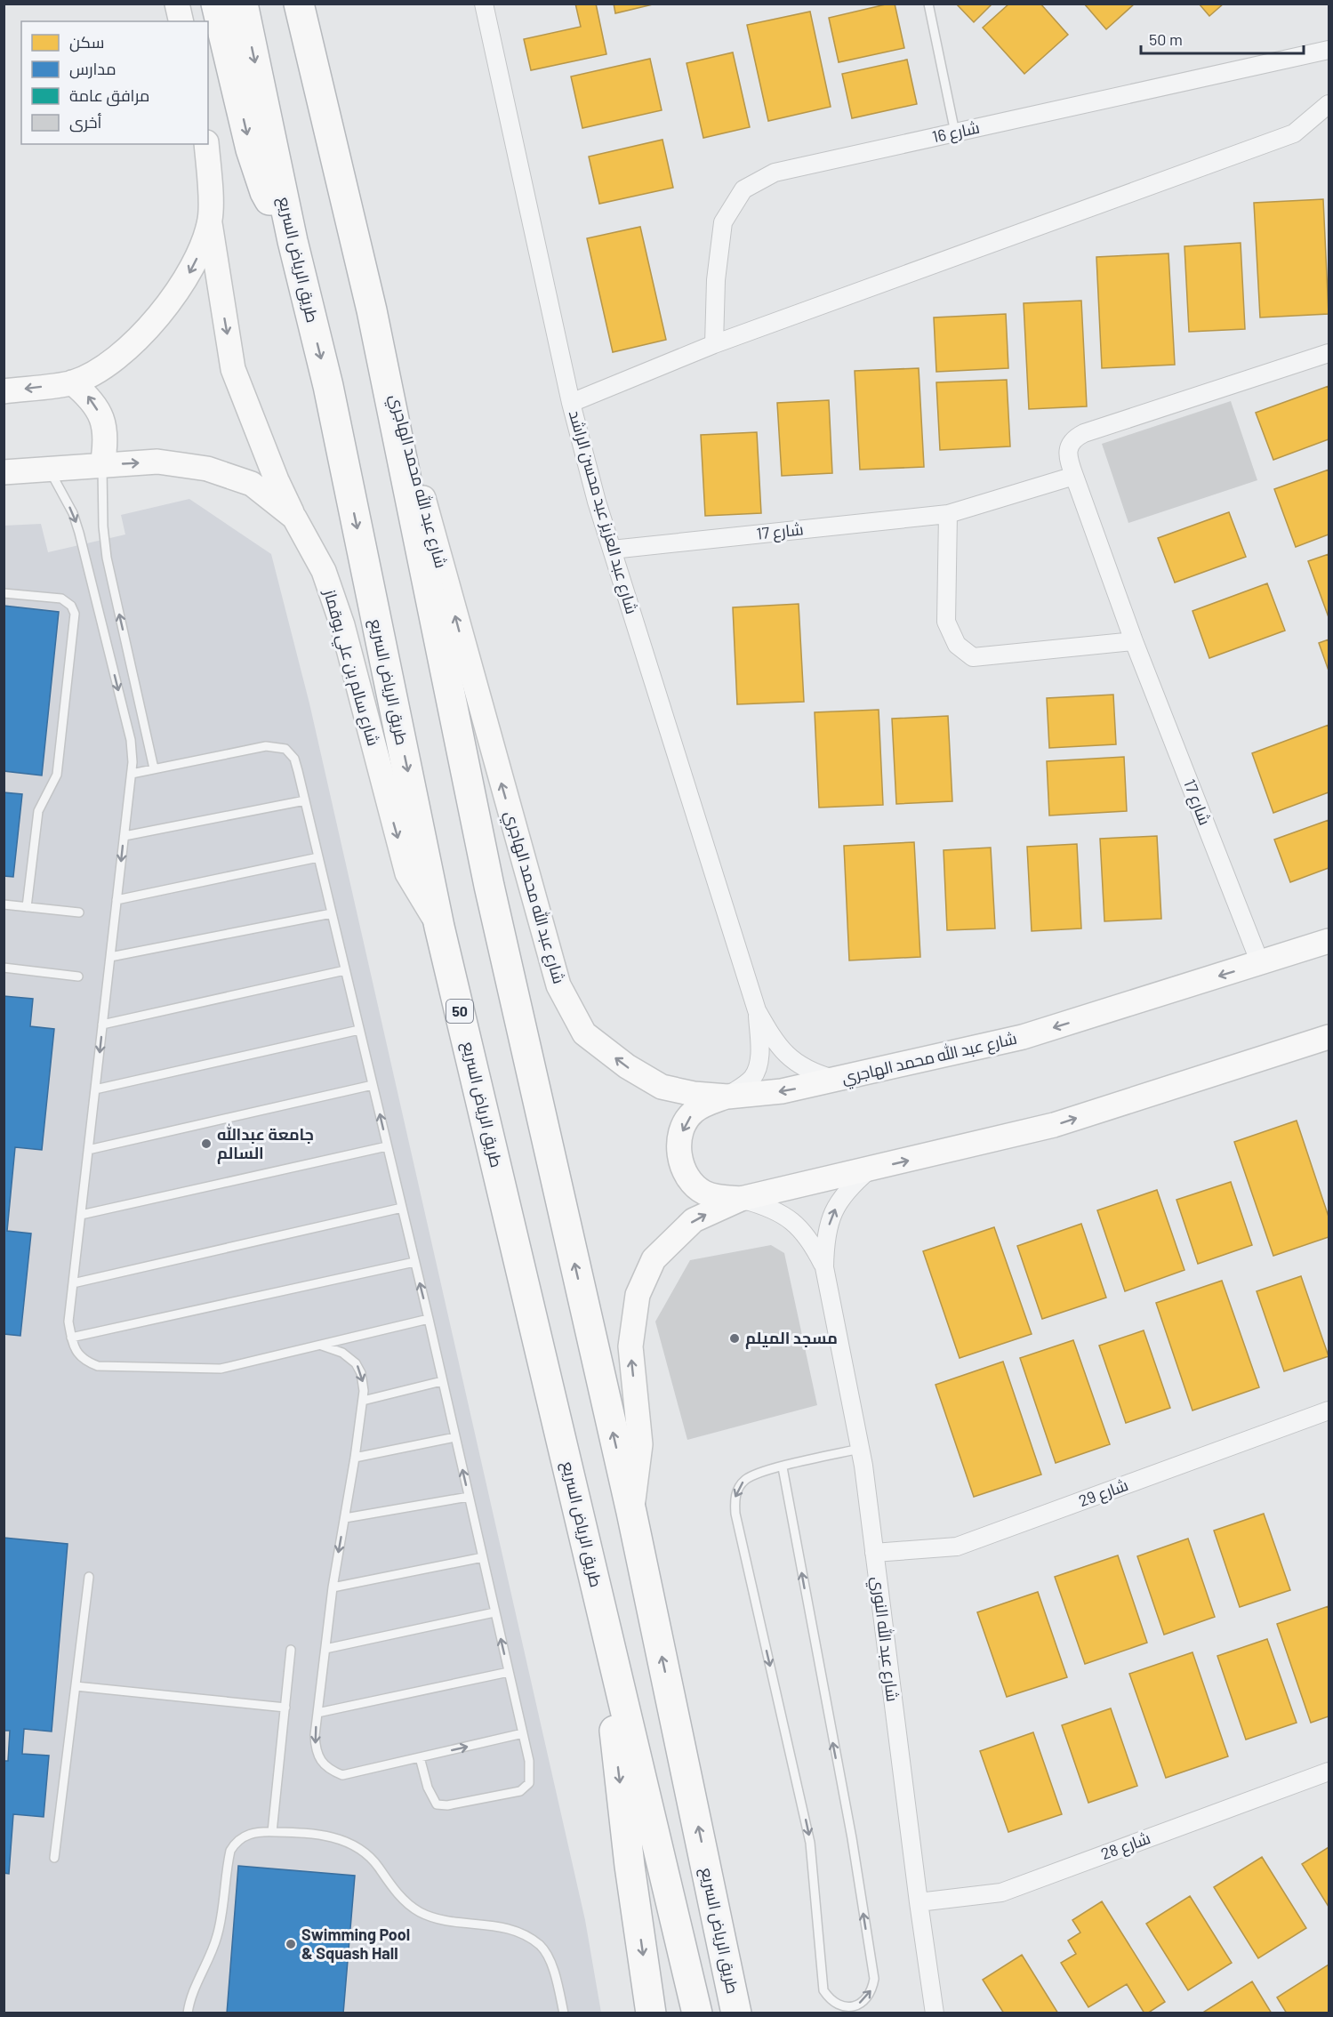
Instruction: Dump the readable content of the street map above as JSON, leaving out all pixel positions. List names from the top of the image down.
{
  "streets": {
    "highway": ["طريق الرياض السريع", "50"],
    "main road": ["شارع عبد الله محمد الهاجري", "شارع سالم بن علي بوقماز"],
    "street": [
      "شارع 16",
      "شارع عبد العزيز عبد محسن الراشد",
      "شارع 17",
      "شارع 29",
      "شارع عبد الله النوري",
      "شارع 28"
    ]
  },
  "crossings": [
    ["طريق الرياض السريع", "شارع عبد الله محمد الهاجري"],
    ["طريق الرياض السريع", "شارع سالم بن علي بوقماز"],
    ["شارع عبد الله محمد الهاجري", "شارع عبد العزيز عبد محسن الراشد"],
    ["شارع عبد الله محمد الهاجري", "شارع 17"],
    ["شارع عبد العزيز عبد محسن الراشد", "شارع 17"],
    ["شارع 29", "شارع عبد الله النوري"],
    ["شارع عبد الله النوري", "شارع 28"]
  ],
  "places": ["جامعة عبدالله السالم", "مسجد الميلم", "Swimming Pool & Squash Hall"],
  "legend": [
    "سكن",
    "مدارس",
    "مرافق عامة",
    "أخرى"
  ],
  "scale_bar": "50 m"
}
